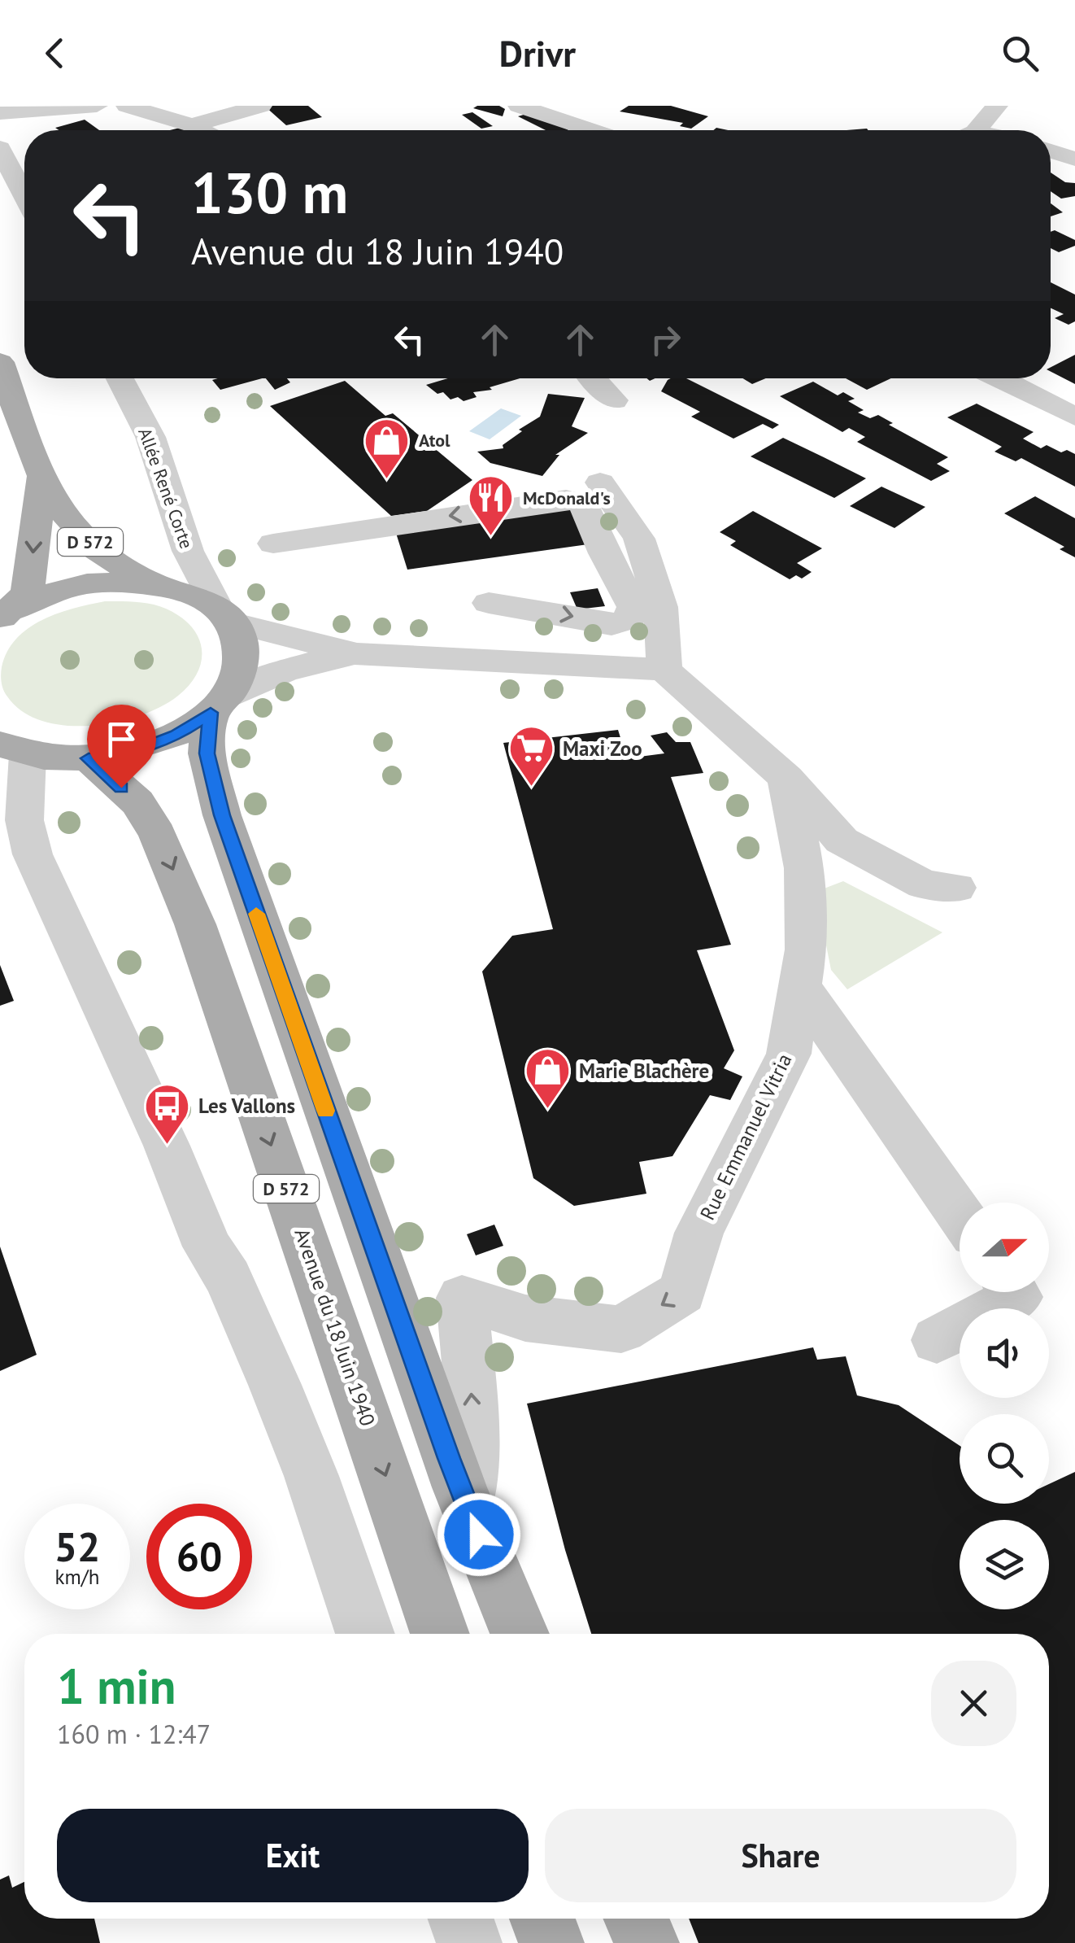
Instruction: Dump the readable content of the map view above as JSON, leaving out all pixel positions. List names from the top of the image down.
{
  "streets": {
    "main road": ["D 572", "Avenue du 18 Juin 1940"],
    "street": ["Allée René Corte", "Rue Emmanuel Vitria"]
  },
  "crossings": [
    ["D 572", "Rue Emmanuel Vitria"]
  ],
  "places": {
    "shop": ["Atol", "Marie Blachère"],
    "restaurant": ["McDonald's"],
    "supermarket": ["Maxi Zoo"],
    "bus stop": ["Les Vallons"]
  },
  "north": "right",
  "page": {
    "header": "Drivr",
    "turn": ["130 m", "Avenue du 18 Juin 1940"],
    "speed": "52 km/h",
    "limit": "60",
    "heading": ["1 min", "160 m · 12:47"],
    "buttons": ["Exit", "Share"]
  }
}
